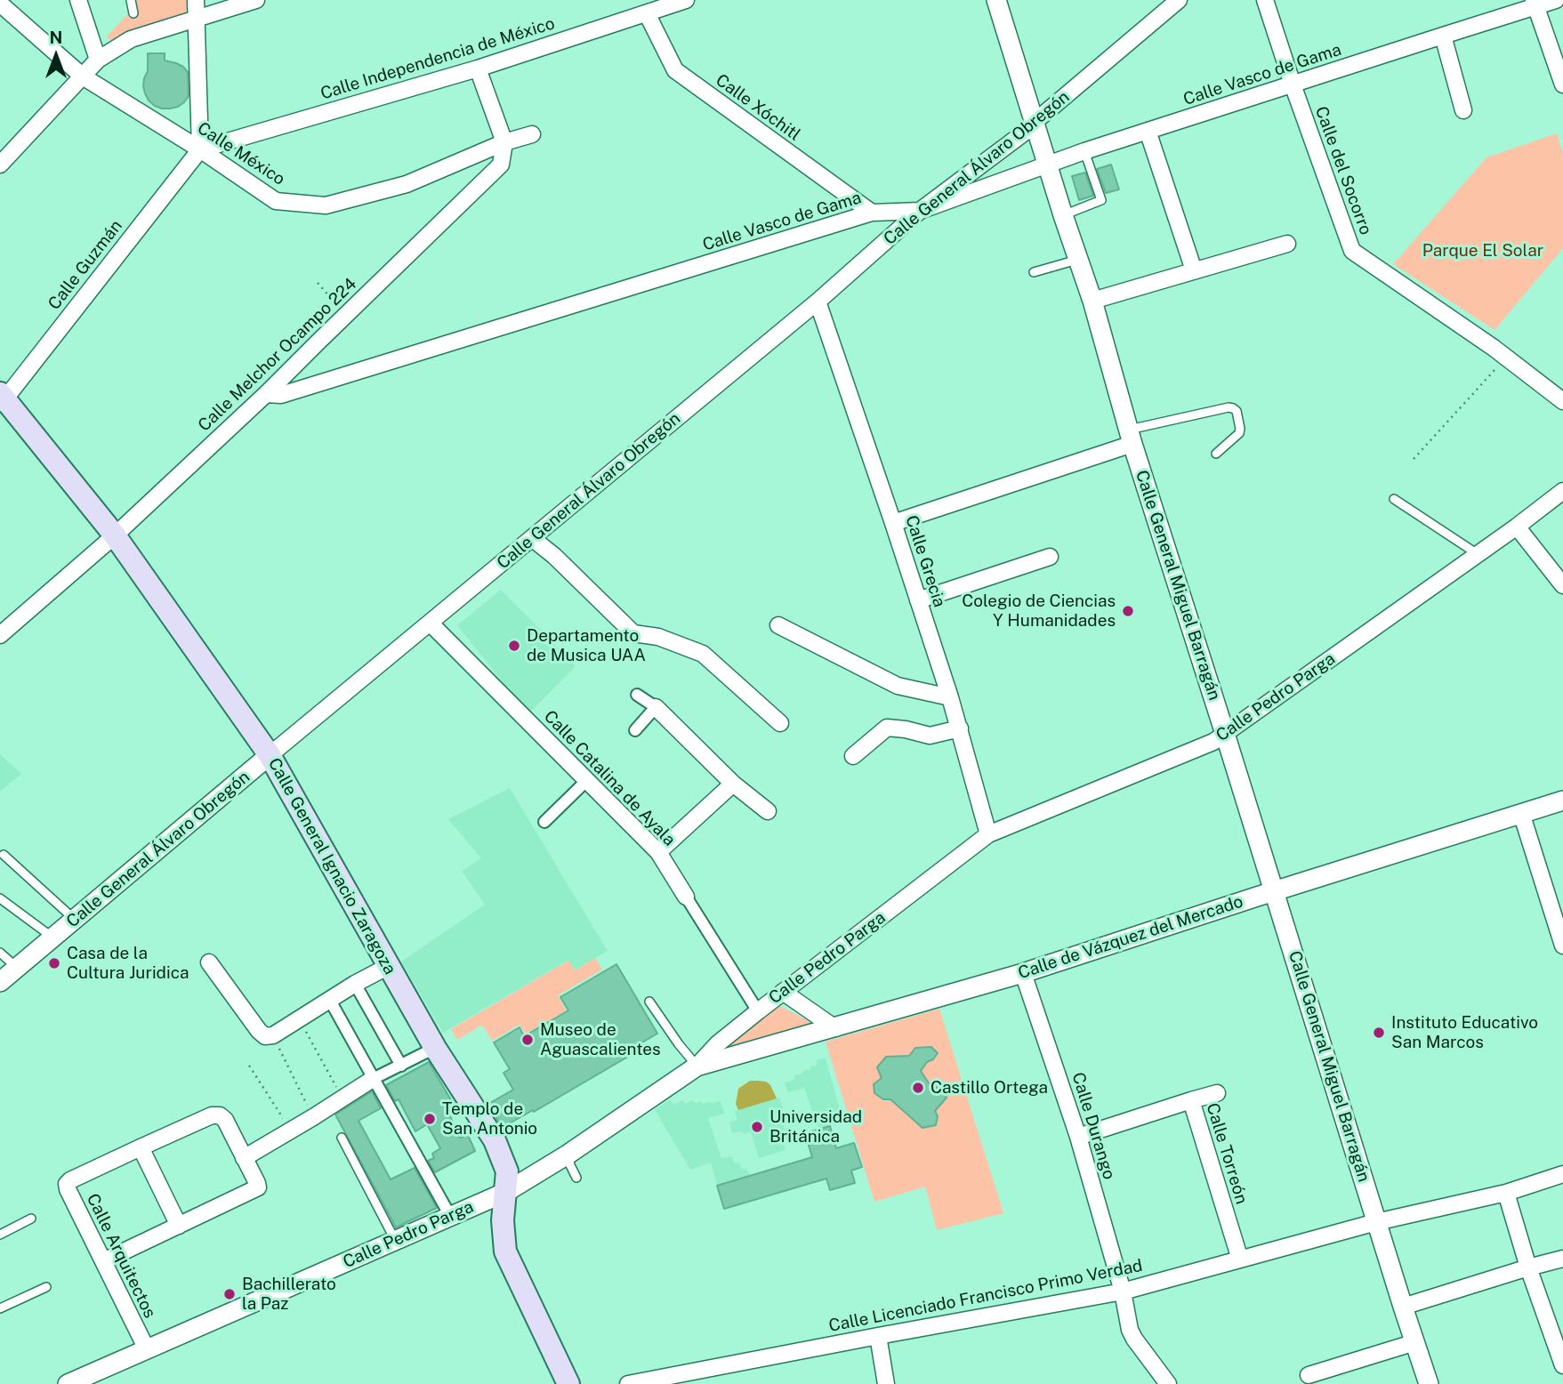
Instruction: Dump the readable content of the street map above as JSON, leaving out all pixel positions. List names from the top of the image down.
{
  "streets": {
    "main road": ["Calle General Ignacio Zaragoza"],
    "street": [
      "Calle Independencia de México",
      "Calle Vasco de Gama",
      "Calle Xóchitl",
      "Calle México",
      "Calle General Álvaro Obregón",
      "Calle del Socorro",
      "Calle Guzmán",
      "Calle Melchor Ocampo 224",
      "Calle Grecia",
      "Calle General Miguel Barragán",
      "Calle Pedro Parga",
      "Calle Catalina de Ayala",
      "Calle de Vázquez del Mercado",
      "Calle Durango",
      "Calle Torreón",
      "Calle Arquitectos",
      "Calle Licenciado Francisco Primo Verdad"
    ]
  },
  "crossings": [
    ["Calle Independencia de México", "Calle Xóchitl"],
    ["Calle Independencia de México", "Calle México"],
    ["Calle Independencia de México", "Calle Guzmán"],
    ["Calle Vasco de Gama", "Calle Xóchitl"],
    ["Calle Vasco de Gama", "Calle General Álvaro Obregón"],
    ["Calle Vasco de Gama", "Calle del Socorro"],
    ["Calle Vasco de Gama", "Calle Melchor Ocampo 224"],
    ["Calle Vasco de Gama", "Calle General Miguel Barragán"],
    ["Calle México", "Calle Guzmán"],
    ["Calle México", "Calle Melchor Ocampo 224"],
    ["Calle General Álvaro Obregón", "Calle Grecia"],
    ["Calle General Álvaro Obregón", "Calle General Miguel Barragán"],
    ["Calle General Álvaro Obregón", "Calle Catalina de Ayala"],
    ["Calle General Álvaro Obregón", "Calle General Ignacio Zaragoza"],
    ["Calle Guzmán", "Calle General Ignacio Zaragoza"],
    ["Calle Melchor Ocampo 224", "Calle General Ignacio Zaragoza"],
    ["Calle Grecia", "Calle Pedro Parga"],
    ["Calle General Miguel Barragán", "Calle Pedro Parga"],
    ["Calle General Miguel Barragán", "Calle de Vázquez del Mercado"],
    ["Calle General Miguel Barragán", "Calle Licenciado Francisco Primo Verdad"],
    ["Calle Pedro Parga", "Calle Catalina de Ayala"],
    ["Calle Pedro Parga", "Calle General Ignacio Zaragoza"],
    ["Calle Pedro Parga", "Calle de Vázquez del Mercado"],
    ["Calle Pedro Parga", "Calle Arquitectos"],
    ["Calle de Vázquez del Mercado", "Calle Durango"],
    ["Calle Durango", "Calle Torreón"],
    ["Calle Durango", "Calle Licenciado Francisco Primo Verdad"],
    ["Calle Torreón", "Calle Licenciado Francisco Primo Verdad"]
  ],
  "parks": ["Parque El Solar"],
  "places": [
    "Colegio de Ciencias Y Humanidades",
    "Departamento de Musica UAA",
    "Casa de la Cultura Juridica",
    "Instituto Educativo San Marcos",
    "Museo de Aguascalientes",
    "Castillo Ortega",
    "Templo de San Antonio",
    "Universidad Británica",
    "Bachillerato la Paz"
  ],
  "north": "top"
}
